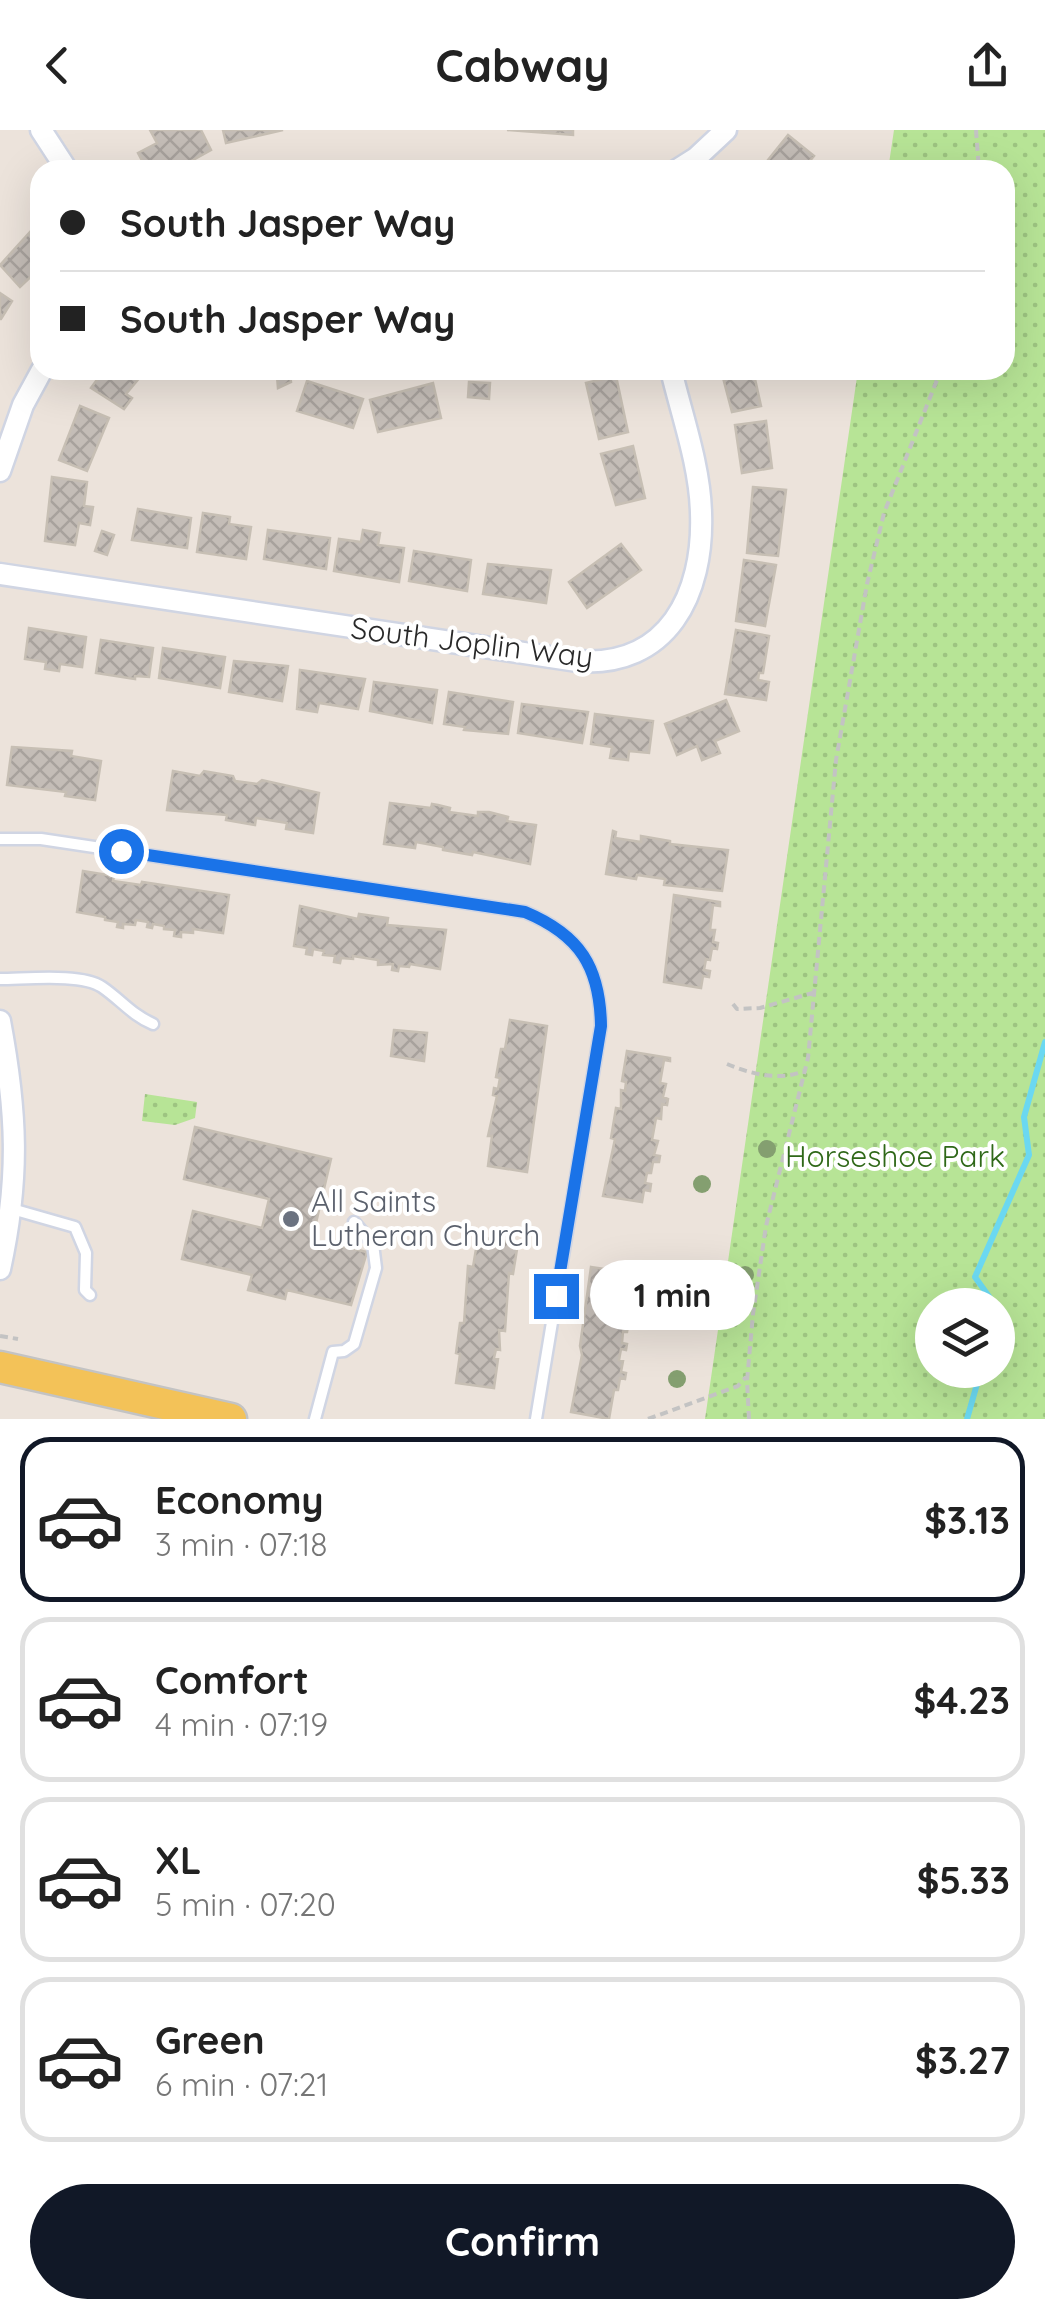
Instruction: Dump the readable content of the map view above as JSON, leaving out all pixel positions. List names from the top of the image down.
{
  "streets": {
    "street": ["South Joplin Way"]
  },
  "parks": ["Horseshoe Park"],
  "places": ["All Saints Lutheran Church"],
  "page": {
    "header": "Cabway",
    "banner": ["South Jasper Way", "South Jasper Way"],
    "bubble": "1 min",
    "list": [
      {
        "name": "Economy",
        "note": "3 min · 07:18",
        "value": "$3.13"
      },
      {
        "name": "Comfort",
        "note": "4 min · 07:19",
        "value": "$4.23"
      },
      {
        "name": "XL",
        "note": "5 min · 07:20",
        "value": "$5.33"
      },
      {
        "name": "Green",
        "note": "6 min · 07:21",
        "value": "$3.27"
      }
    ],
    "buttons": "Confirm"
  }
}
